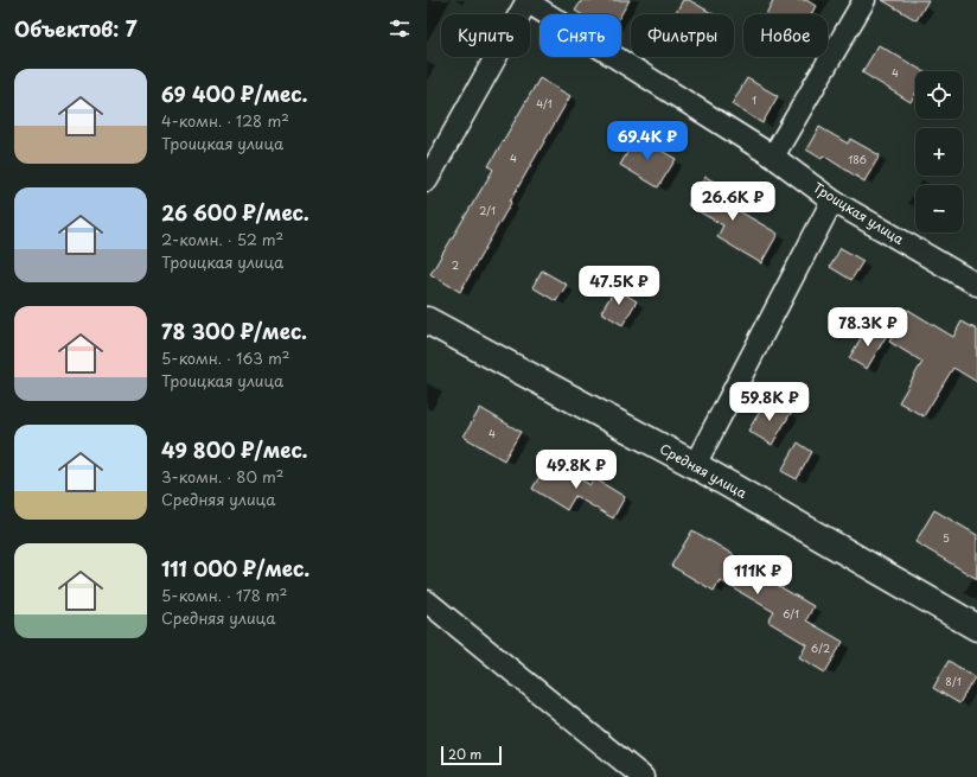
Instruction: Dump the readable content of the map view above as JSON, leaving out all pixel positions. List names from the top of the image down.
{
  "streets": {
    "street": ["Троицкая улица", "Средняя улица"]
  },
  "house_numbers": [
    "4",
    "1",
    "4/1",
    "4",
    "186",
    "2/1",
    "2",
    "4",
    "5",
    "6/1",
    "6/2",
    "8/1"
  ],
  "scale_bar": "20 m",
  "page": {
    "heading": "Объектов: 7",
    "chip": [
      "Купить",
      "Снять",
      "Фильтры",
      "Новое"
    ],
    "list": [
      {
        "name": "69 400 ₽/мес.",
        "note": "4-комн. · 128 m² · Троицкая улица"
      },
      {
        "name": "26 600 ₽/мес.",
        "note": "2-комн. · 52 m² · Троицкая улица"
      },
      {
        "name": "78 300 ₽/мес.",
        "note": "5-комн. · 163 m² · Троицкая улица"
      },
      {
        "name": "49 800 ₽/мес.",
        "note": "3-комн. · 80 m² · Средняя улица"
      },
      {
        "name": "111 000 ₽/мес.",
        "note": "5-комн. · 178 m² · Средняя улица"
      }
    ],
    "map_buttons": ["+", "−"],
    "price": [
      "69.4K ₽",
      "26.6K ₽",
      "47.5K ₽",
      "78.3K ₽",
      "59.8K ₽",
      "49.8K ₽",
      "111K ₽"
    ],
    "scale": "20 m"
  }
}
